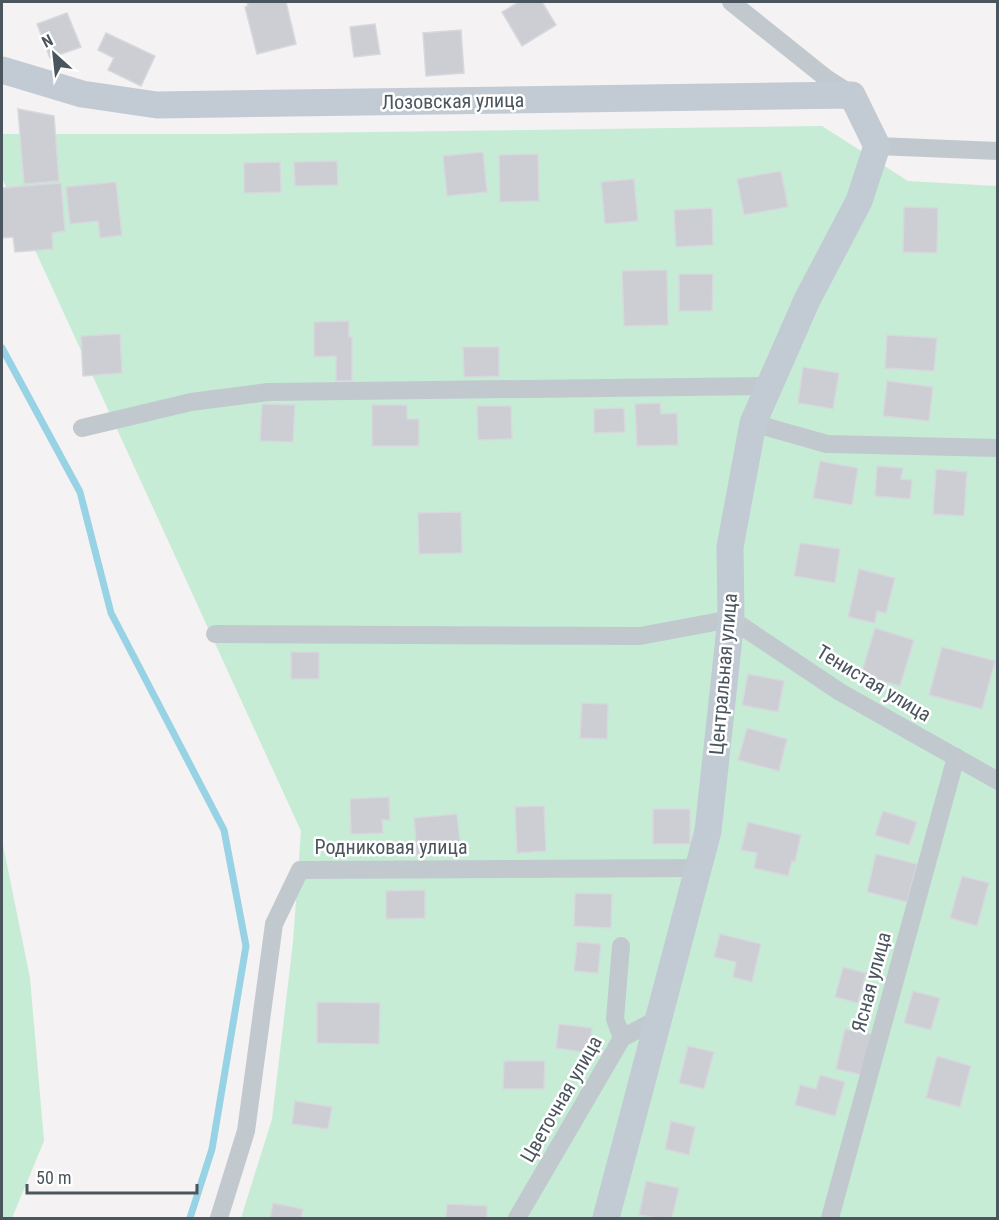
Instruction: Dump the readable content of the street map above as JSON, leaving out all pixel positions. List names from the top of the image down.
{
  "streets": {
    "main road": ["Лозовская улица", "Центральная улица"],
    "street": [
      "Тенистая улица",
      "Родниковая улица",
      "Ясная улица",
      "Цветочная улица"
    ]
  },
  "crossings": [
    ["Центральная улица", "Тенистая улица"],
    ["Центральная улица", "Родниковая улица"],
    ["Центральная улица", "Цветочная улица"],
    ["Тенистая улица", "Ясная улица"]
  ],
  "scale_bar": "50 m",
  "north": "top left"
}
